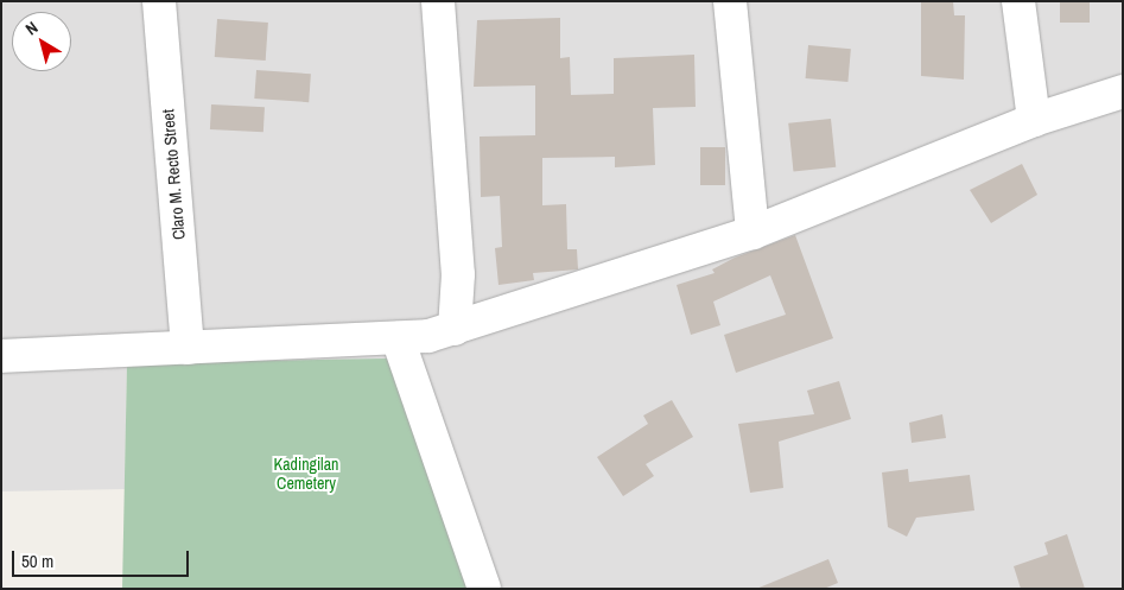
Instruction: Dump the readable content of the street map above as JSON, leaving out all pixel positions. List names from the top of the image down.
{
  "streets": {
    "street": ["Claro M. Recto Street"]
  },
  "parks": ["Kadingilan Cemetery"],
  "scale_bar": "50 m",
  "north": "top left"
}
